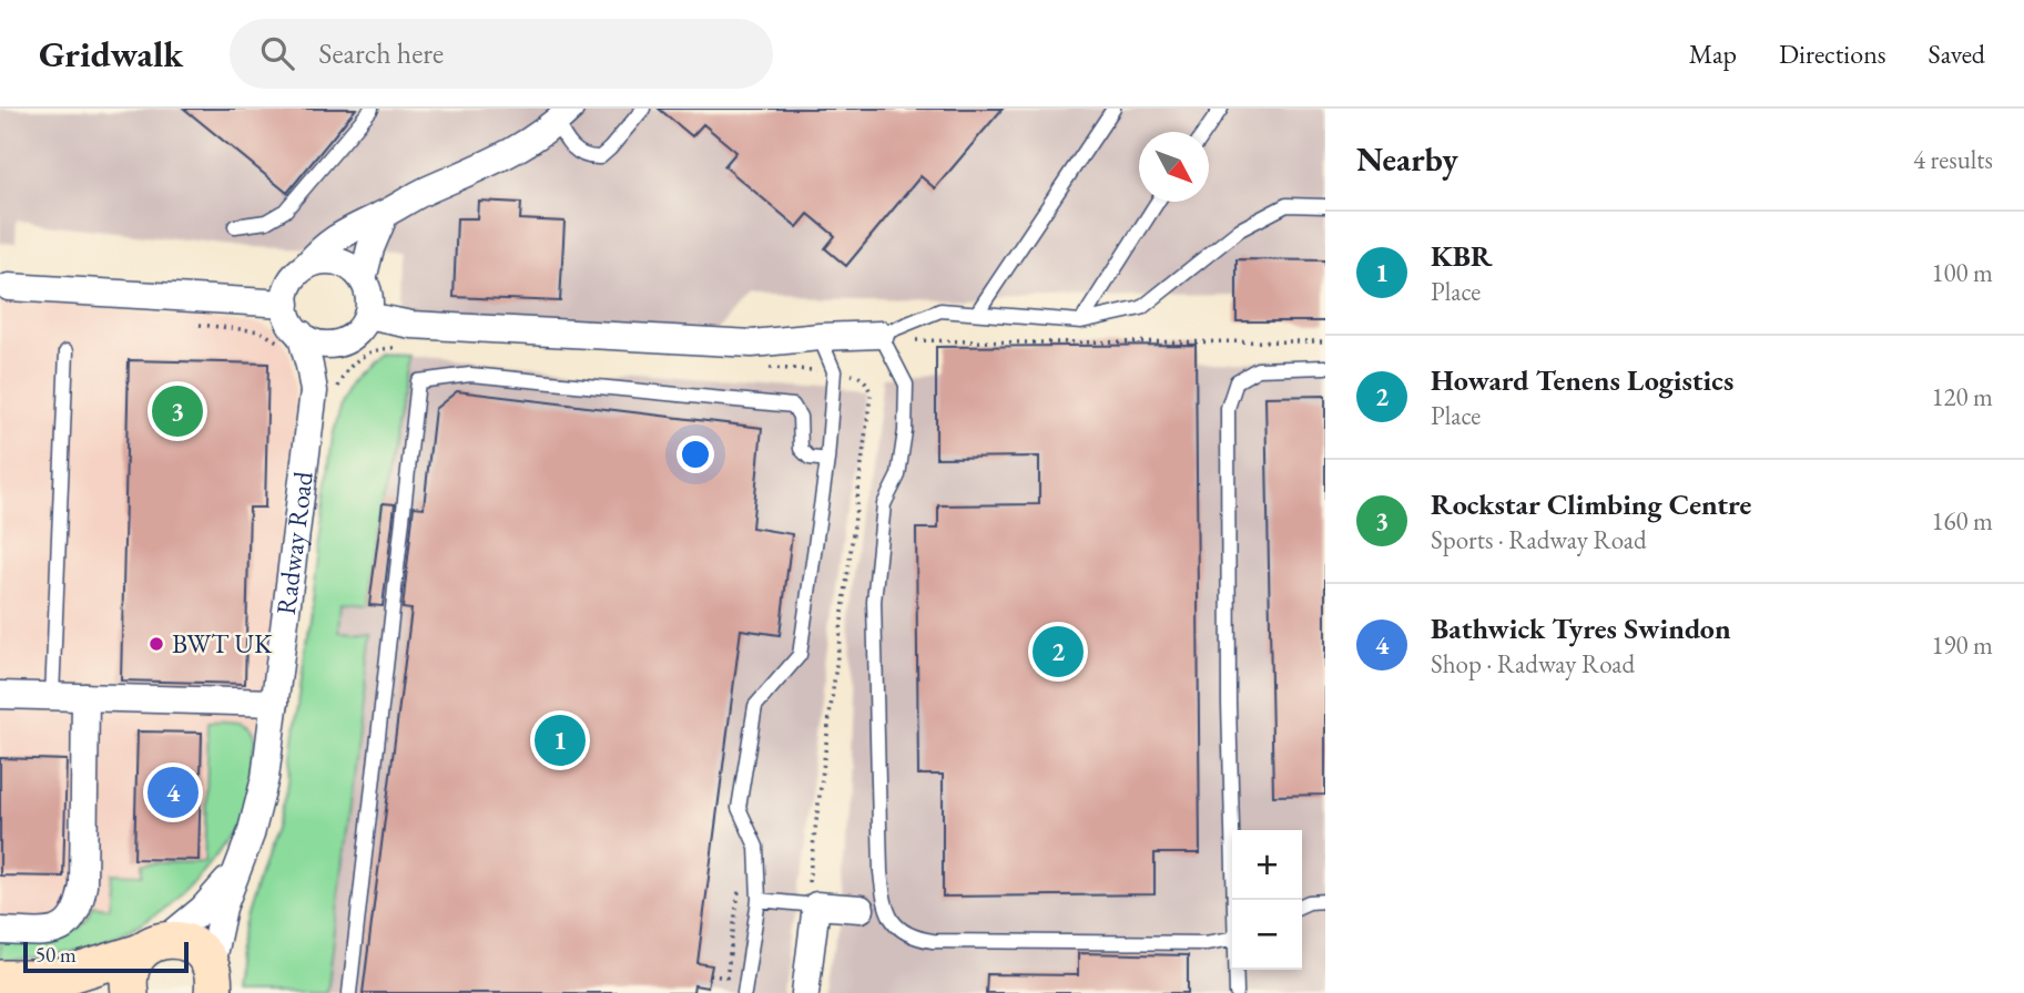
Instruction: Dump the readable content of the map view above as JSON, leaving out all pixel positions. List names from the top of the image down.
{
  "streets": {
    "street": ["Radway Road"]
  },
  "places": ["BWT UK"],
  "scale_bar": "50 m",
  "north": "bottom right",
  "page": {
    "header": "Gridwalk",
    "search": "Search here",
    "nav": ["Map", "Directions", "Saved"],
    "heading": ["Nearby", "4 results"],
    "list": [
      {
        "mark": "1",
        "name": "KBR",
        "note": "Place",
        "value": "100 m"
      },
      {
        "mark": "2",
        "name": "Howard Tenens Logistics",
        "note": "Place",
        "value": "120 m"
      },
      {
        "mark": "3",
        "name": "Rockstar Climbing Centre",
        "note": "Sports · Radway Road",
        "value": "160 m"
      },
      {
        "mark": "4",
        "name": "Bathwick Tyres Swindon",
        "note": "Shop · Radway Road",
        "value": "190 m"
      }
    ],
    "pins": [
      "3",
      "2",
      "1",
      "4"
    ],
    "map_buttons": ["+", "−"],
    "scale": "50 m"
  }
}
